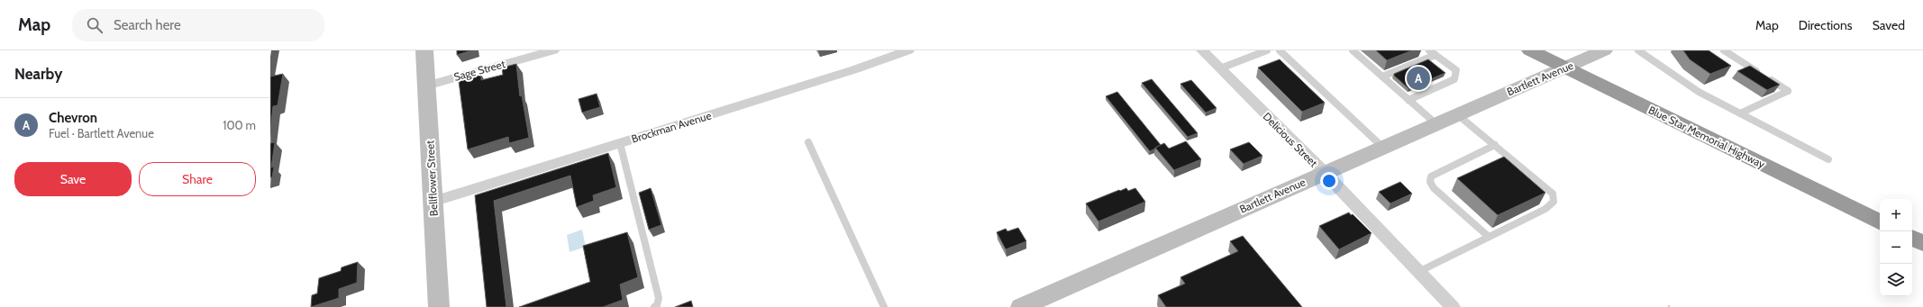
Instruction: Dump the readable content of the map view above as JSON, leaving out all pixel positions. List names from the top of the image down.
{
  "streets": {
    "highway": ["Blue Star Memorial Highway"],
    "street": [
      "Sage Street",
      "Bartlett Avenue",
      "Brockman Avenue",
      "Delicious Street",
      "Bellflower Street"
    ]
  },
  "crossings": [
    ["Sage Street", "Bellflower Street"],
    ["Bartlett Avenue", "Blue Star Memorial Highway"],
    ["Bartlett Avenue", "Delicious Street"],
    ["Brockman Avenue", "Bellflower Street"]
  ],
  "page": {
    "header": "Map",
    "search": "Search here",
    "nav": ["Map", "Directions", "Saved"],
    "heading": "Nearby",
    "pins": "A",
    "list": [
      {
        "mark": "A",
        "name": "Chevron",
        "note": "Fuel · Bartlett Avenue",
        "value": "100 m"
      }
    ],
    "buttons": ["Save", "Share"],
    "map_buttons": ["+", "−"]
  }
}
